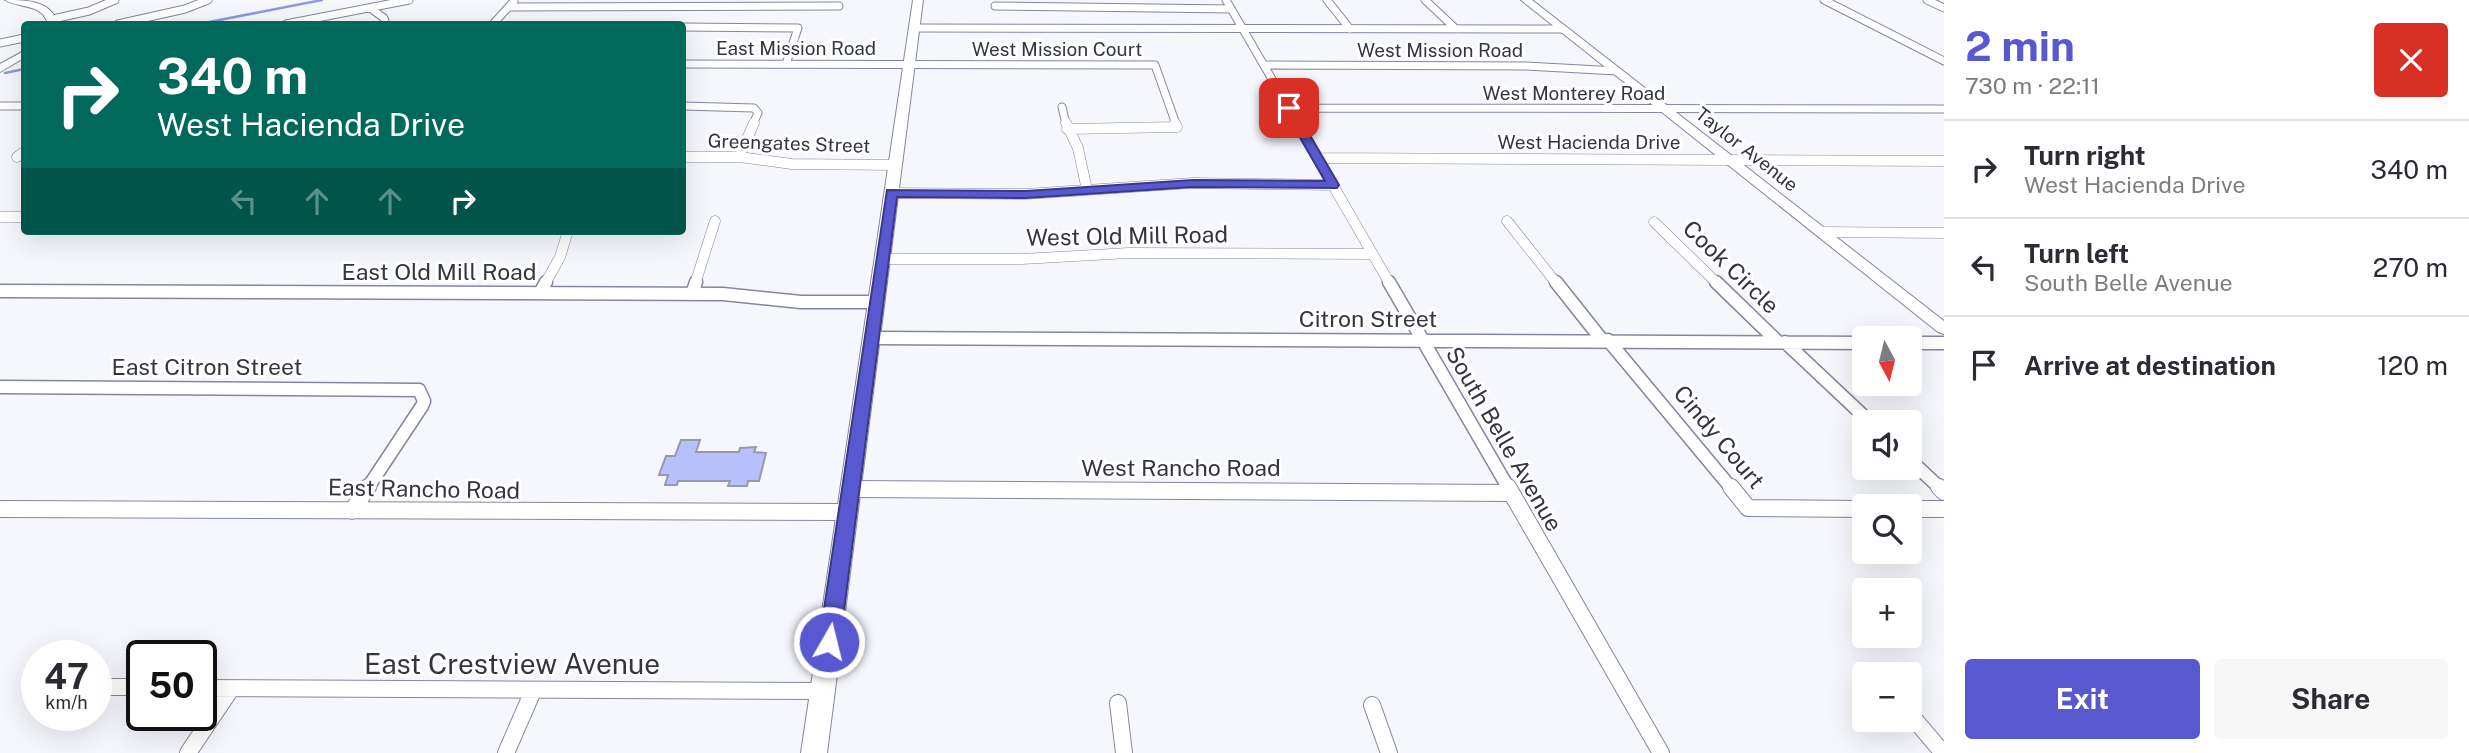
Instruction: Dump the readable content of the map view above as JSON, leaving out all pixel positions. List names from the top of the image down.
{
  "streets": {
    "main road": ["Taylor Avenue"],
    "street": [
      "East Mission Road",
      "West Mission Court",
      "West Mission Road",
      "West Monterey Road",
      "West Hacienda Drive",
      "Greengates Street",
      "West Old Mill Road",
      "Cook Circle",
      "East Old Mill Road",
      "Citron Street",
      "East Citron Street",
      "Cindy Court",
      "South Belle Avenue",
      "West Rancho Road",
      "East Rancho Road",
      "East Crestview Avenue"
    ]
  },
  "crossings": [
    ["East Mission Road", "West Mission Court"],
    ["West Mission Road", "Taylor Avenue"],
    ["West Mission Road", "South Belle Avenue"],
    ["West Monterey Road", "Taylor Avenue"],
    ["West Monterey Road", "South Belle Avenue"],
    ["West Hacienda Drive", "Taylor Avenue"],
    ["West Hacienda Drive", "South Belle Avenue"],
    ["West Old Mill Road", "South Belle Avenue"],
    ["Cook Circle", "Citron Street"],
    ["Citron Street", "Cindy Court"],
    ["Citron Street", "South Belle Avenue"],
    ["East Citron Street", "East Rancho Road"],
    ["South Belle Avenue", "West Rancho Road"]
  ],
  "north": "bottom",
  "page": {
    "heading": ["2 min", "730 m · 22:11"],
    "turn": ["340 m", "West Hacienda Drive"],
    "list": [
      {
        "name": "Turn right",
        "note": "West Hacienda Drive",
        "value": "340 m"
      },
      {
        "name": "Turn left",
        "note": "South Belle Avenue",
        "value": "270 m"
      },
      {
        "name": "Arrive at destination",
        "value": "120 m"
      }
    ],
    "map_buttons": ["+", "−"],
    "speed": "47 km/h",
    "limit": "50",
    "buttons": ["Exit", "Share"]
  }
}
